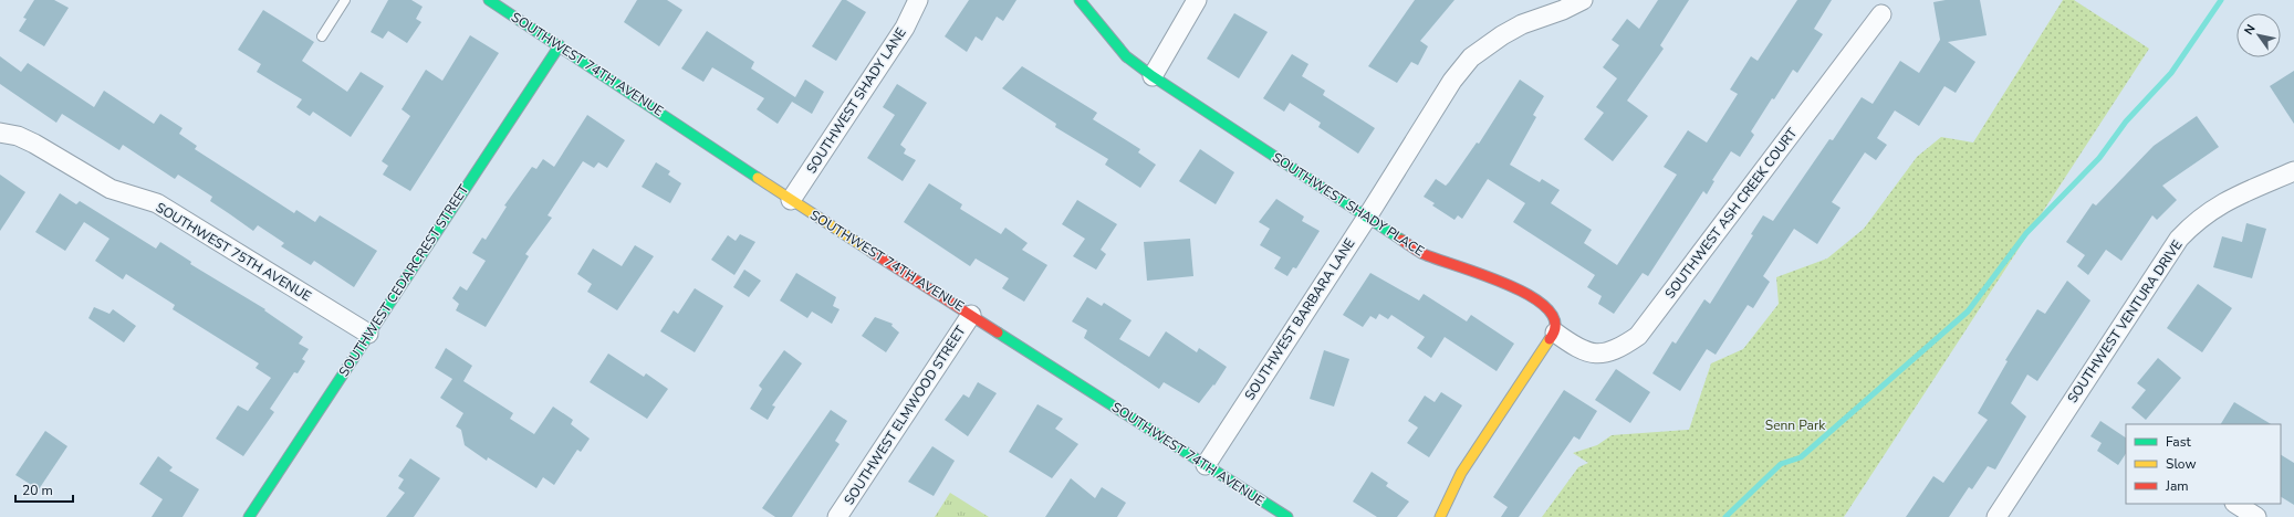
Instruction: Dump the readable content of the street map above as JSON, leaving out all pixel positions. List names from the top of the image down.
{
  "streets": {
    "street": [
      "SOUTHWEST 74TH AVENUE",
      "SOUTHWEST SHADY LANE",
      "SOUTHWEST SHADY PLACE",
      "SOUTHWEST ASH CREEK COURT",
      "SOUTHWEST 75TH AVENUE",
      "SOUTHWEST CEDARCREST STREET",
      "SOUTHWEST BARBARA LANE",
      "SOUTHWEST VENTURA DRIVE",
      "SOUTHWEST ELMWOOD STREET"
    ]
  },
  "crossings": [
    ["SOUTHWEST 74TH AVENUE", "SOUTHWEST SHADY LANE"],
    ["SOUTHWEST 74TH AVENUE", "SOUTHWEST CEDARCREST STREET"],
    ["SOUTHWEST 74TH AVENUE", "SOUTHWEST BARBARA LANE"],
    ["SOUTHWEST 74TH AVENUE", "SOUTHWEST ELMWOOD STREET"],
    ["SOUTHWEST SHADY PLACE", "SOUTHWEST ASH CREEK COURT"],
    ["SOUTHWEST SHADY PLACE", "SOUTHWEST BARBARA LANE"],
    ["SOUTHWEST 75TH AVENUE", "SOUTHWEST CEDARCREST STREET"]
  ],
  "parks": ["Senn Park"],
  "legend": ["Fast", "Slow", "Jam"],
  "scale_bar": "20 m",
  "north": "top left"
}
